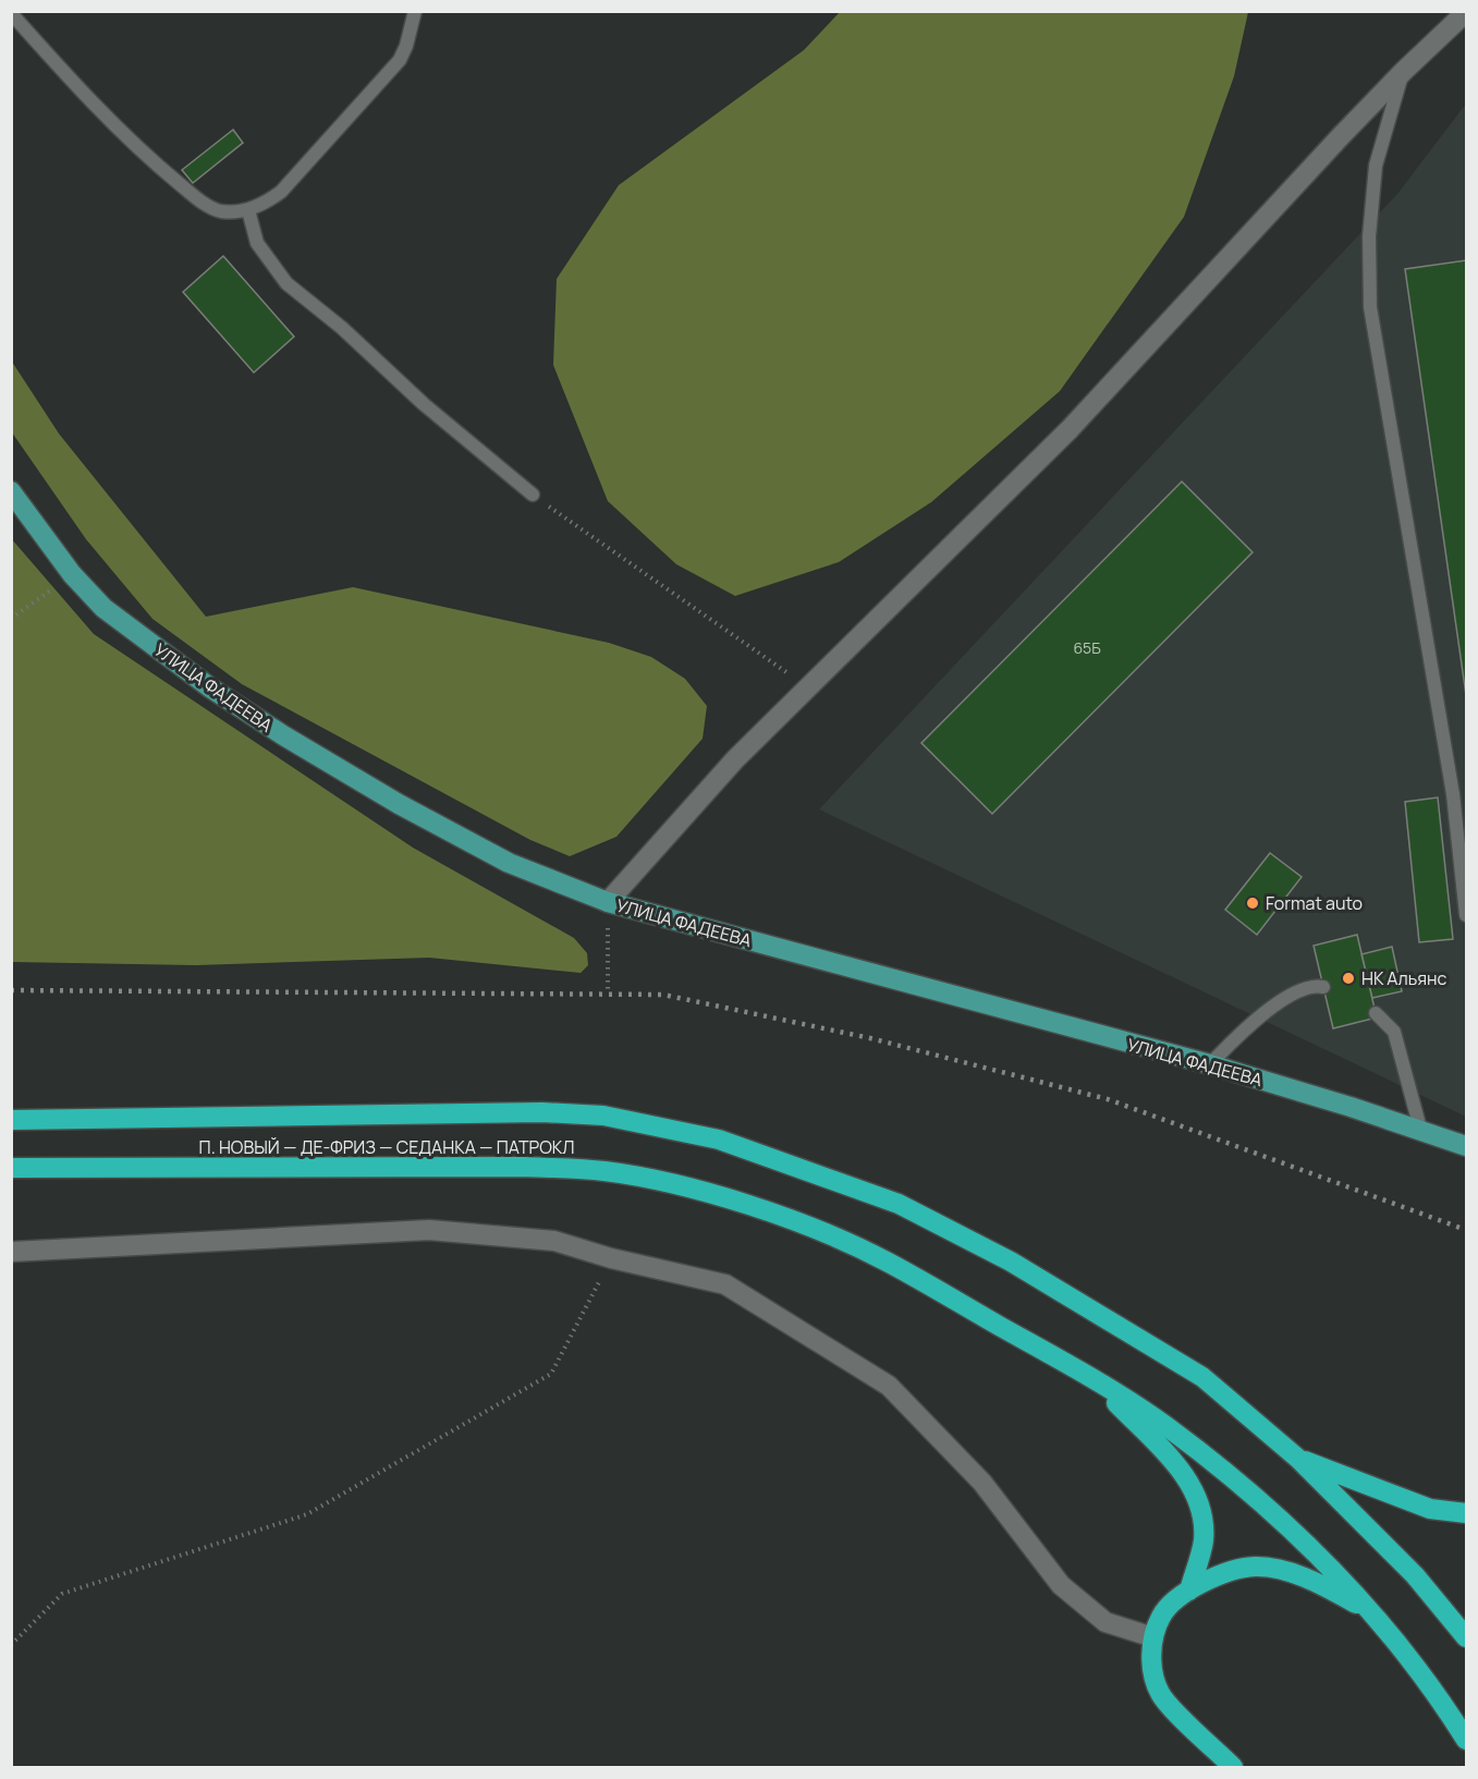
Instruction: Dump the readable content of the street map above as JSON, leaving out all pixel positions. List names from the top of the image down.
{
  "streets": {
    "highway": ["П. НОВЫЙ — ДЕ-ФРИЗ — СЕДАНКА — ПАТРОКЛ"],
    "main road": ["УЛИЦА ФАДЕЕВА"]
  },
  "places": ["Format auto", "НК Альянс"],
  "house_numbers": ["65Б"]
}
